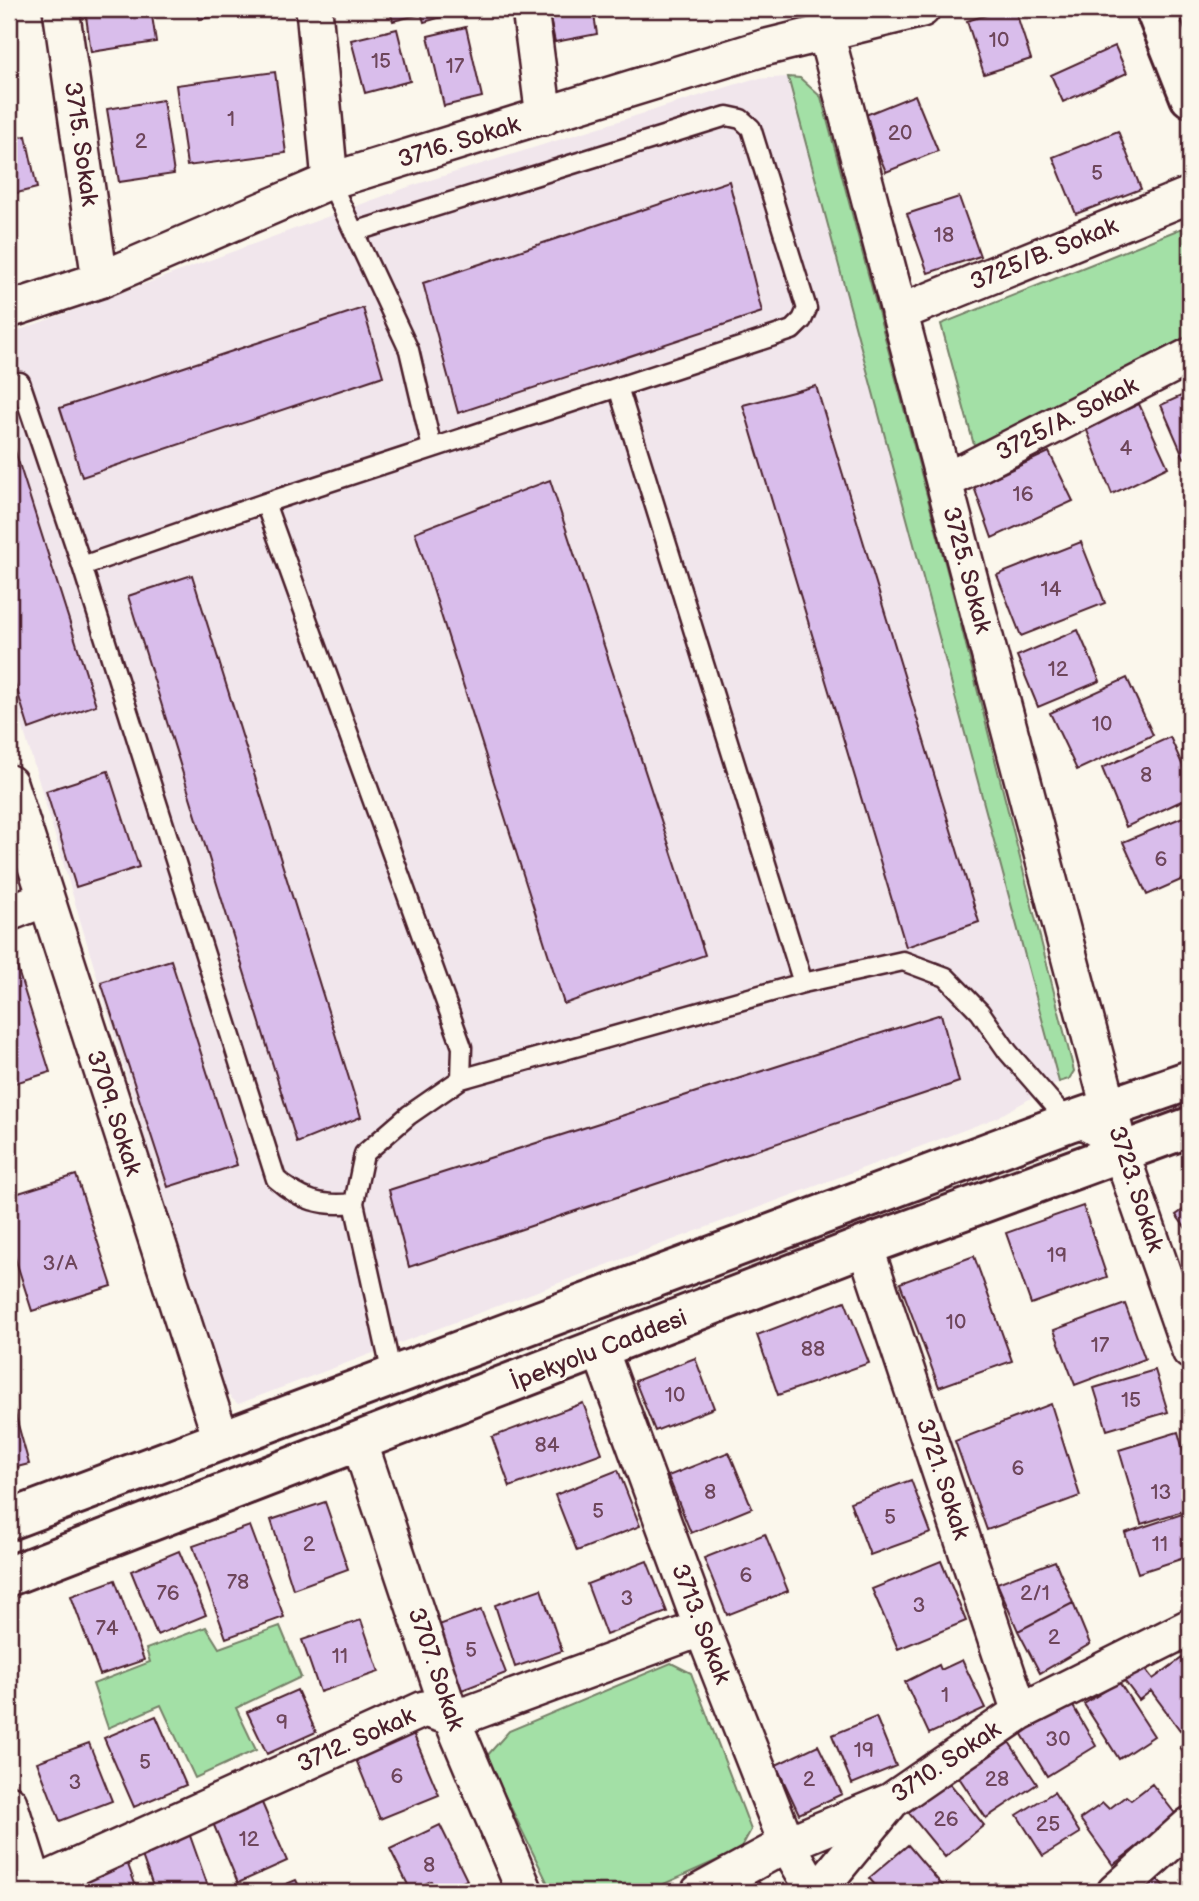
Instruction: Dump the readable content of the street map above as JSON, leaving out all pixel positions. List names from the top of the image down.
{
  "streets": {
    "street": [
      "3716. Sokak",
      "3715. Sokak",
      "3725/B. Sokak",
      "3725/A. Sokak",
      "3725. Sokak",
      "3709. Sokak",
      "3723. Sokak",
      "İpekyolu Caddesi",
      "3721. Sokak",
      "3713. Sokak",
      "3707. Sokak",
      "3712. Sokak",
      "3710. Sokak"
    ]
  },
  "crossings": [
    ["3716. Sokak", "3715. Sokak"],
    ["3716. Sokak", "3725. Sokak"],
    ["3725/B. Sokak", "3725. Sokak"],
    ["3725/A. Sokak", "3725. Sokak"],
    ["3725. Sokak", "3723. Sokak"],
    ["3723. Sokak", "İpekyolu Caddesi"],
    ["İpekyolu Caddesi", "3721. Sokak"],
    ["İpekyolu Caddesi", "3713. Sokak"],
    ["İpekyolu Caddesi", "3707. Sokak"],
    ["3721. Sokak", "3710. Sokak"],
    ["3713. Sokak", "3712. Sokak"],
    ["3713. Sokak", "3710. Sokak"],
    ["3707. Sokak", "3712. Sokak"]
  ],
  "house_numbers": [
    "10",
    "15",
    "17",
    "1",
    "20",
    "2",
    "5",
    "18",
    "4",
    "16",
    "14",
    "12",
    "10",
    "8",
    "6",
    "19",
    "3/A",
    "10",
    "17",
    "88",
    "10",
    "15",
    "84",
    "6",
    "8",
    "13",
    "5",
    "5",
    "2",
    "11",
    "6",
    "78",
    "76",
    "2/1",
    "3",
    "3",
    "74",
    "2",
    "5",
    "11",
    "1",
    "9",
    "30",
    "19",
    "5",
    "6",
    "2",
    "28",
    "3",
    "26",
    "25",
    "12",
    "8"
  ]
}
